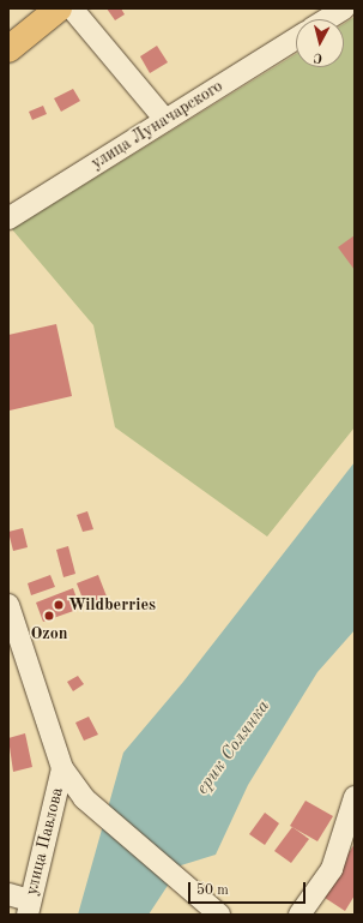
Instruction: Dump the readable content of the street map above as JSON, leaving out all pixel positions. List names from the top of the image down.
{
  "streets": {
    "street": ["улица Луначарского", "улица Павлова"]
  },
  "water": ["ерик Солянка"],
  "places": ["Wildberries", "Ozon"],
  "scale_bar": "50 m",
  "north": "bottom"
}
